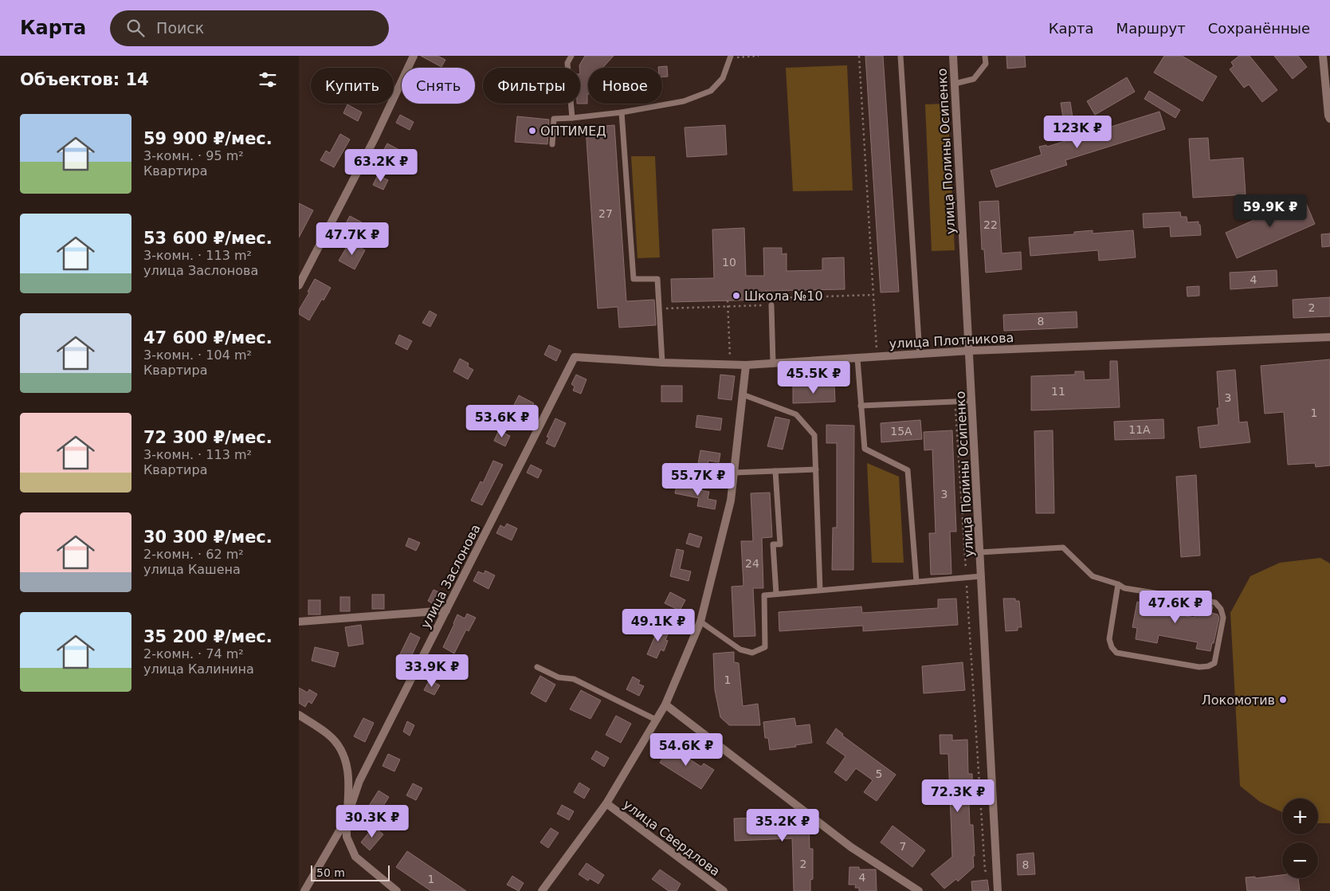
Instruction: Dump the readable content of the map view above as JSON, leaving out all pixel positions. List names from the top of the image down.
{
  "streets": {
    "street": [
      "улица Полины Осипенко",
      "улица Плотникова",
      "улица Заслонова",
      "улица Свердлова"
    ]
  },
  "crossings": [
    ["улица Полины Осипенко", "улица Плотникова"],
    ["улица Плотникова", "улица Заслонова"]
  ],
  "places": ["ОПТИМЕД", "Школа №10", "Локомотив"],
  "house_numbers": [
    "27",
    "22",
    "10",
    "4",
    "2",
    "8",
    "11",
    "3",
    "1",
    "11А",
    "15А",
    "3",
    "24",
    "1",
    "5",
    "7",
    "2",
    "8",
    "4",
    "1"
  ],
  "scale_bar": "50 m",
  "page": {
    "header": "Карта",
    "search": "Поиск",
    "nav": ["Карта", "Маршрут", "Сохранённые"],
    "heading": "Объектов: 14",
    "chip": [
      "Купить",
      "Снять",
      "Фильтры",
      "Новое"
    ],
    "list": [
      {
        "name": "59 900 ₽/мес.",
        "note": "3-комн. · 95 m² · Квартира"
      },
      {
        "name": "53 600 ₽/мес.",
        "note": "3-комн. · 113 m² · улица Заслонова"
      },
      {
        "name": "47 600 ₽/мес.",
        "note": "3-комн. · 104 m² · Квартира"
      },
      {
        "name": "72 300 ₽/мес.",
        "note": "3-комн. · 113 m² · Квартира"
      },
      {
        "name": "30 300 ₽/мес.",
        "note": "2-комн. · 62 m² · улица Кашена"
      },
      {
        "name": "35 200 ₽/мес.",
        "note": "2-комн. · 74 m² · улица Калинина"
      }
    ],
    "price": [
      "123K ₽",
      "63.2K ₽",
      "59.9K ₽",
      "47.7K ₽",
      "45.5K ₽",
      "53.6K ₽",
      "55.7K ₽",
      "47.6K ₽",
      "49.1K ₽",
      "33.9K ₽",
      "54.6K ₽",
      "72.3K ₽",
      "30.3K ₽",
      "35.2K ₽"
    ],
    "map_buttons": ["+", "−"],
    "scale": "50 m"
  }
}
